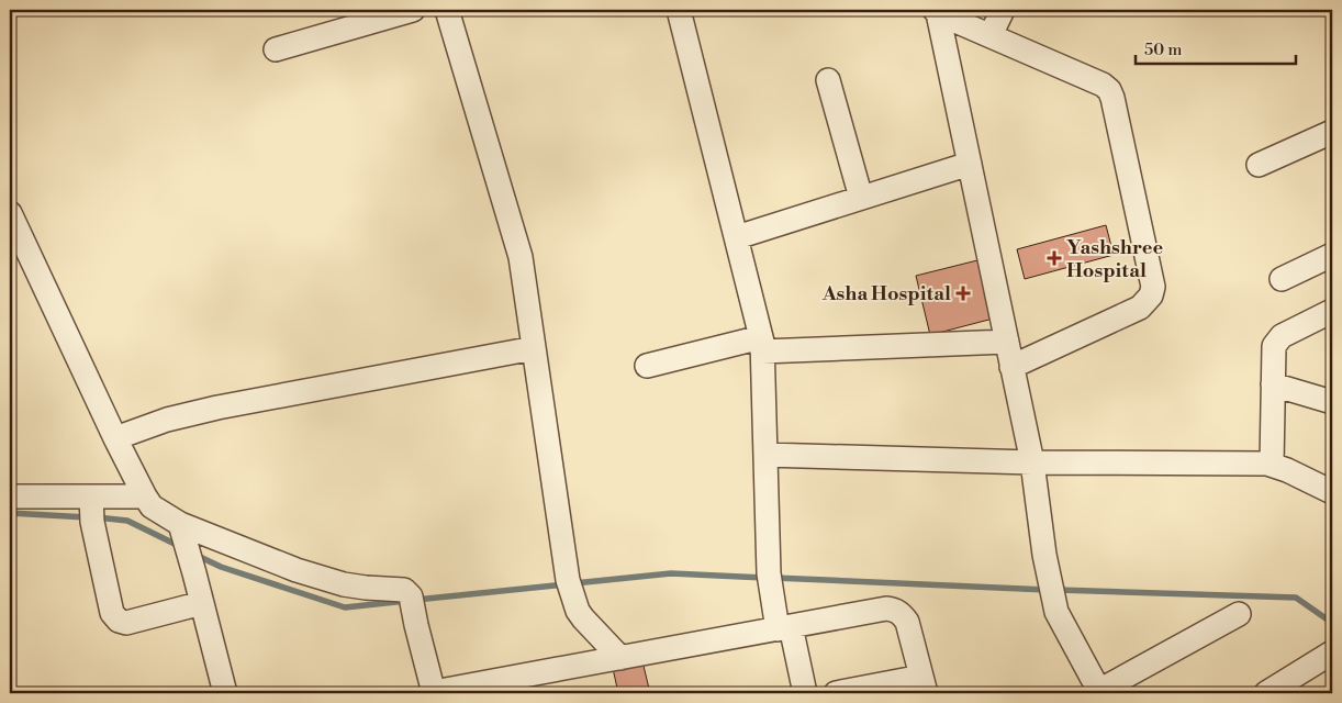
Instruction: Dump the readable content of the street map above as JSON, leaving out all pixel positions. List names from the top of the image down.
{
  "places": {
    "health": ["Yashshree Hospital", "Asha Hospital"]
  },
  "scale_bar": "50 m"
}
